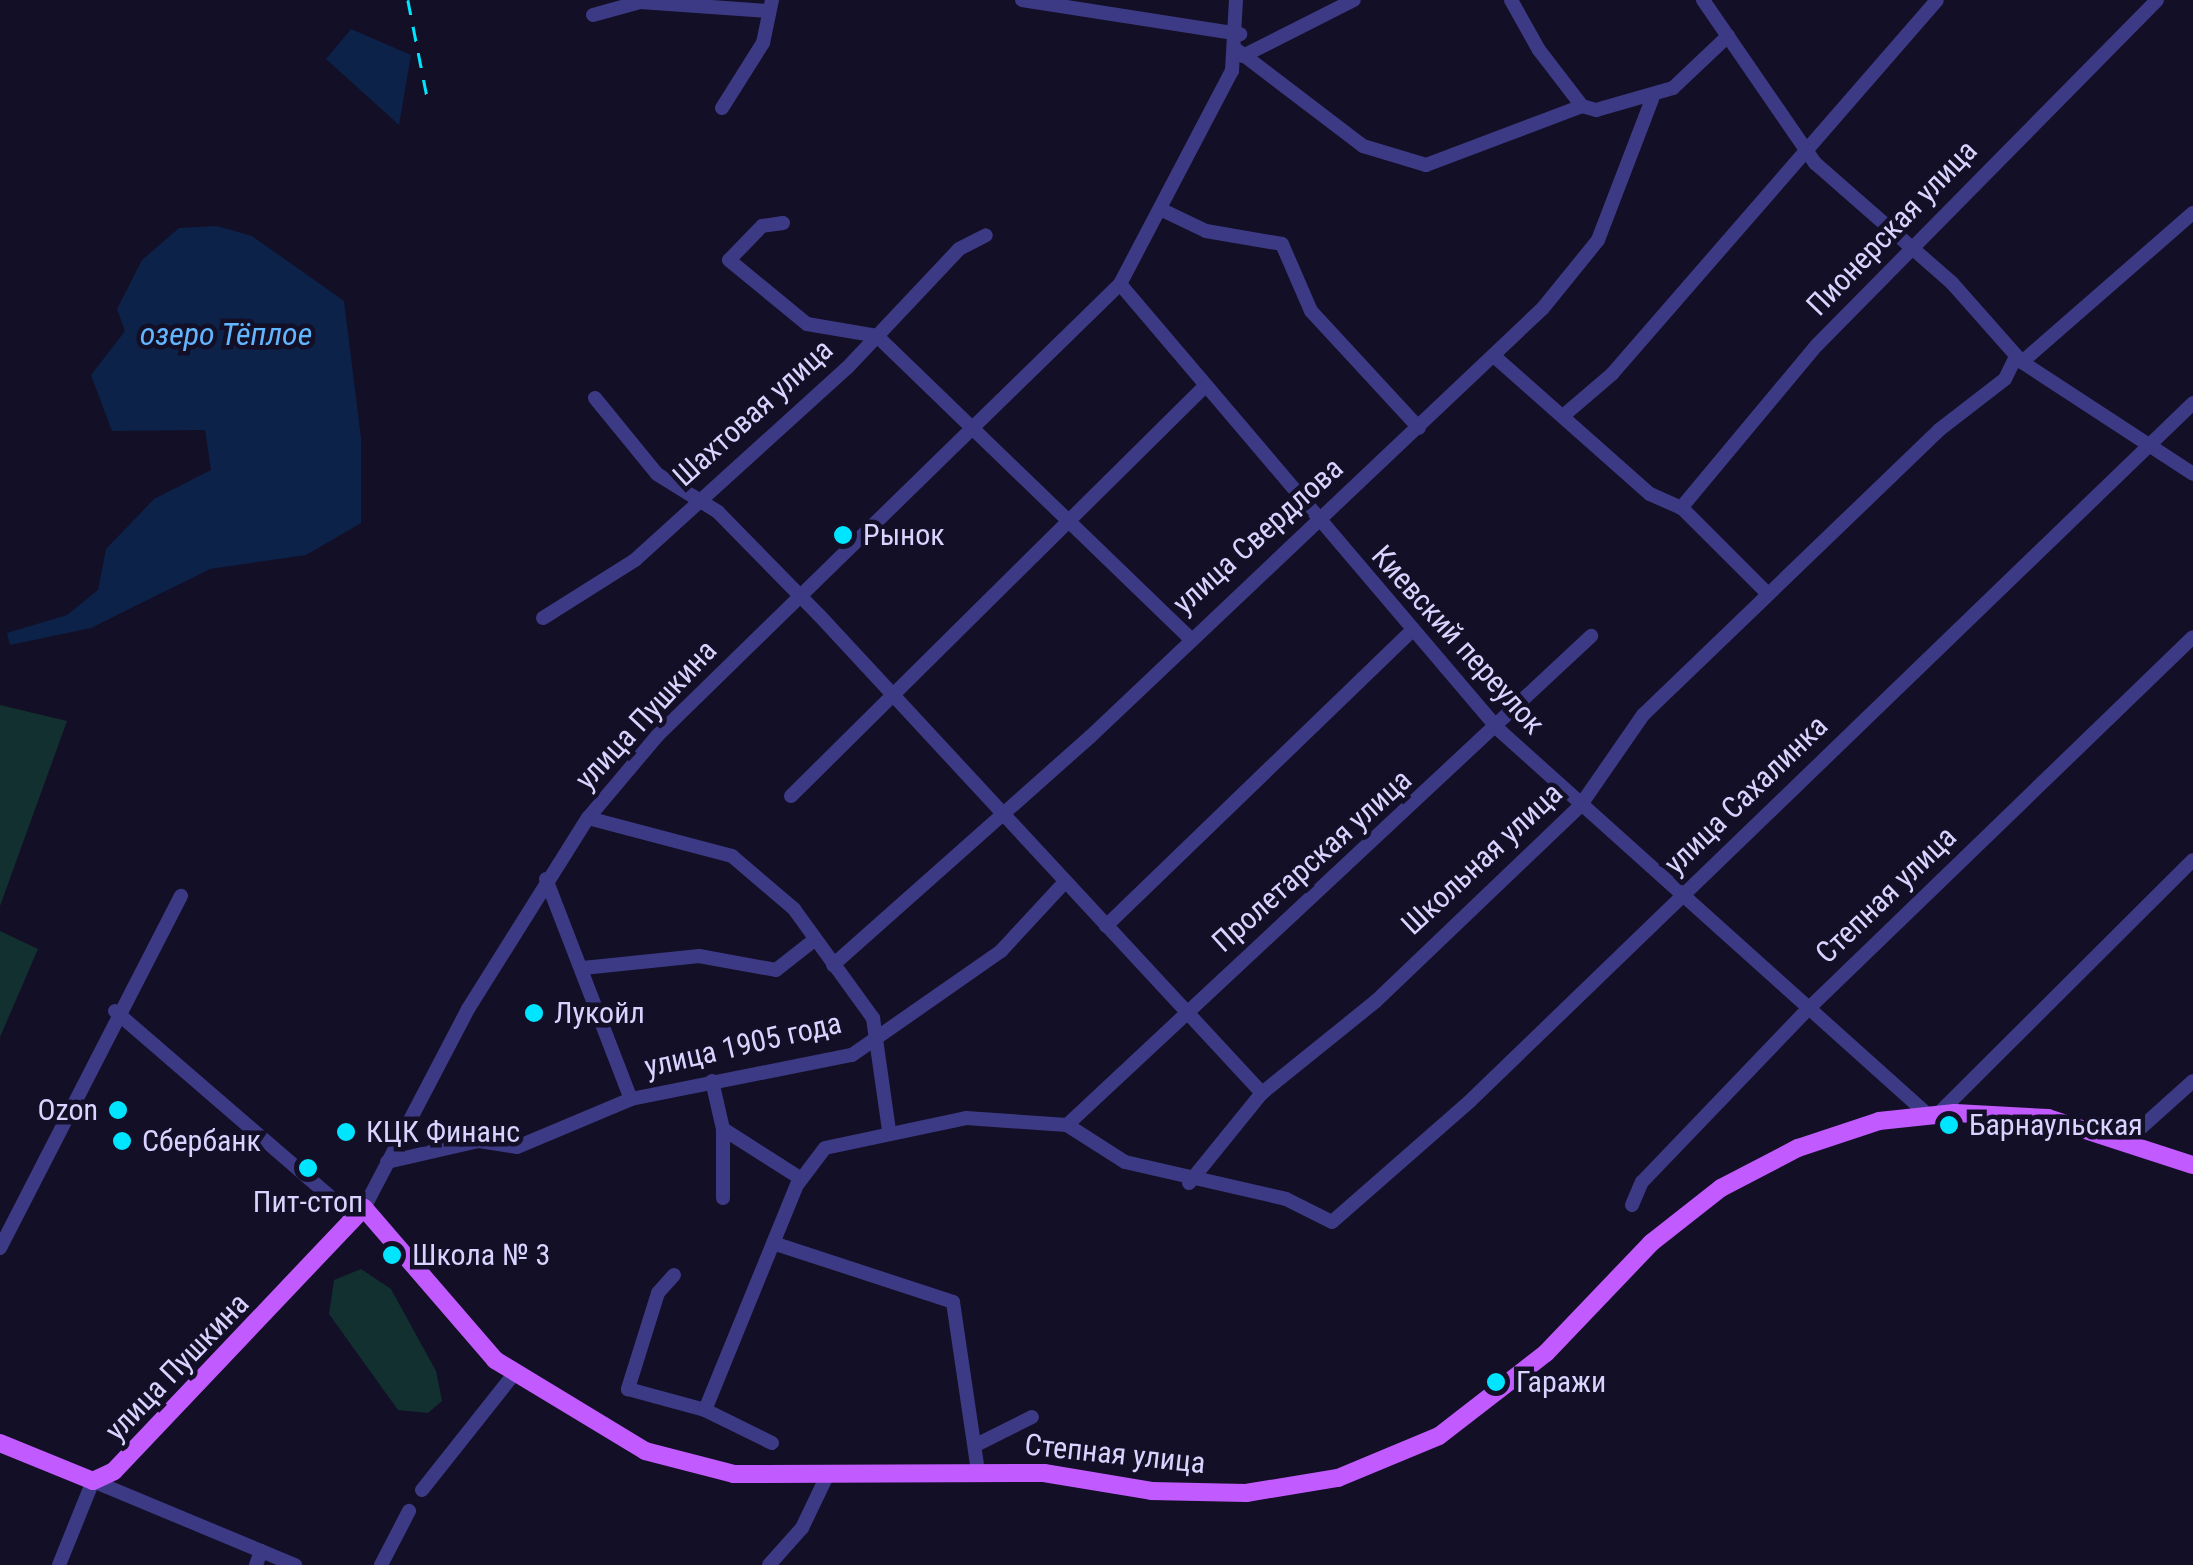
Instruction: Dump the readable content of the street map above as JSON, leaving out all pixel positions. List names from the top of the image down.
{
  "streets": {
    "main road": ["улица Пушкина", "Степная улица"],
    "street": [
      "Пионерская улица",
      "Шахтовая улица",
      "улица Свердлова",
      "Киевский переулок",
      "улица Сахалинка",
      "Школьная улица",
      "Пролетарская улица",
      "улица 1905 года"
    ]
  },
  "crossings": [
    ["улица Свердлова", "Киевский переулок"],
    ["Киевский переулок", "улица Пушкина"],
    ["Киевский переулок", "улица Сахалинка"],
    ["Киевский переулок", "Школьная улица"],
    ["Киевский переулок", "Пролетарская улица"],
    ["Киевский переулок", "Степная улица"],
    ["улица Пушкина", "Степная улица"],
    ["улица Пушкина", "улица 1905 года"],
    ["улица Сахалинка", "Школьная улица"]
  ],
  "water": ["озеро Тёплое"],
  "places": [
    "Рынок",
    "Лукойл",
    "Ozon",
    "Барнаульская",
    "КЦК Финанс",
    "Сбербанк",
    "Пит-стоп",
    "Школа № 3",
    "Гаражи"
  ]
}
